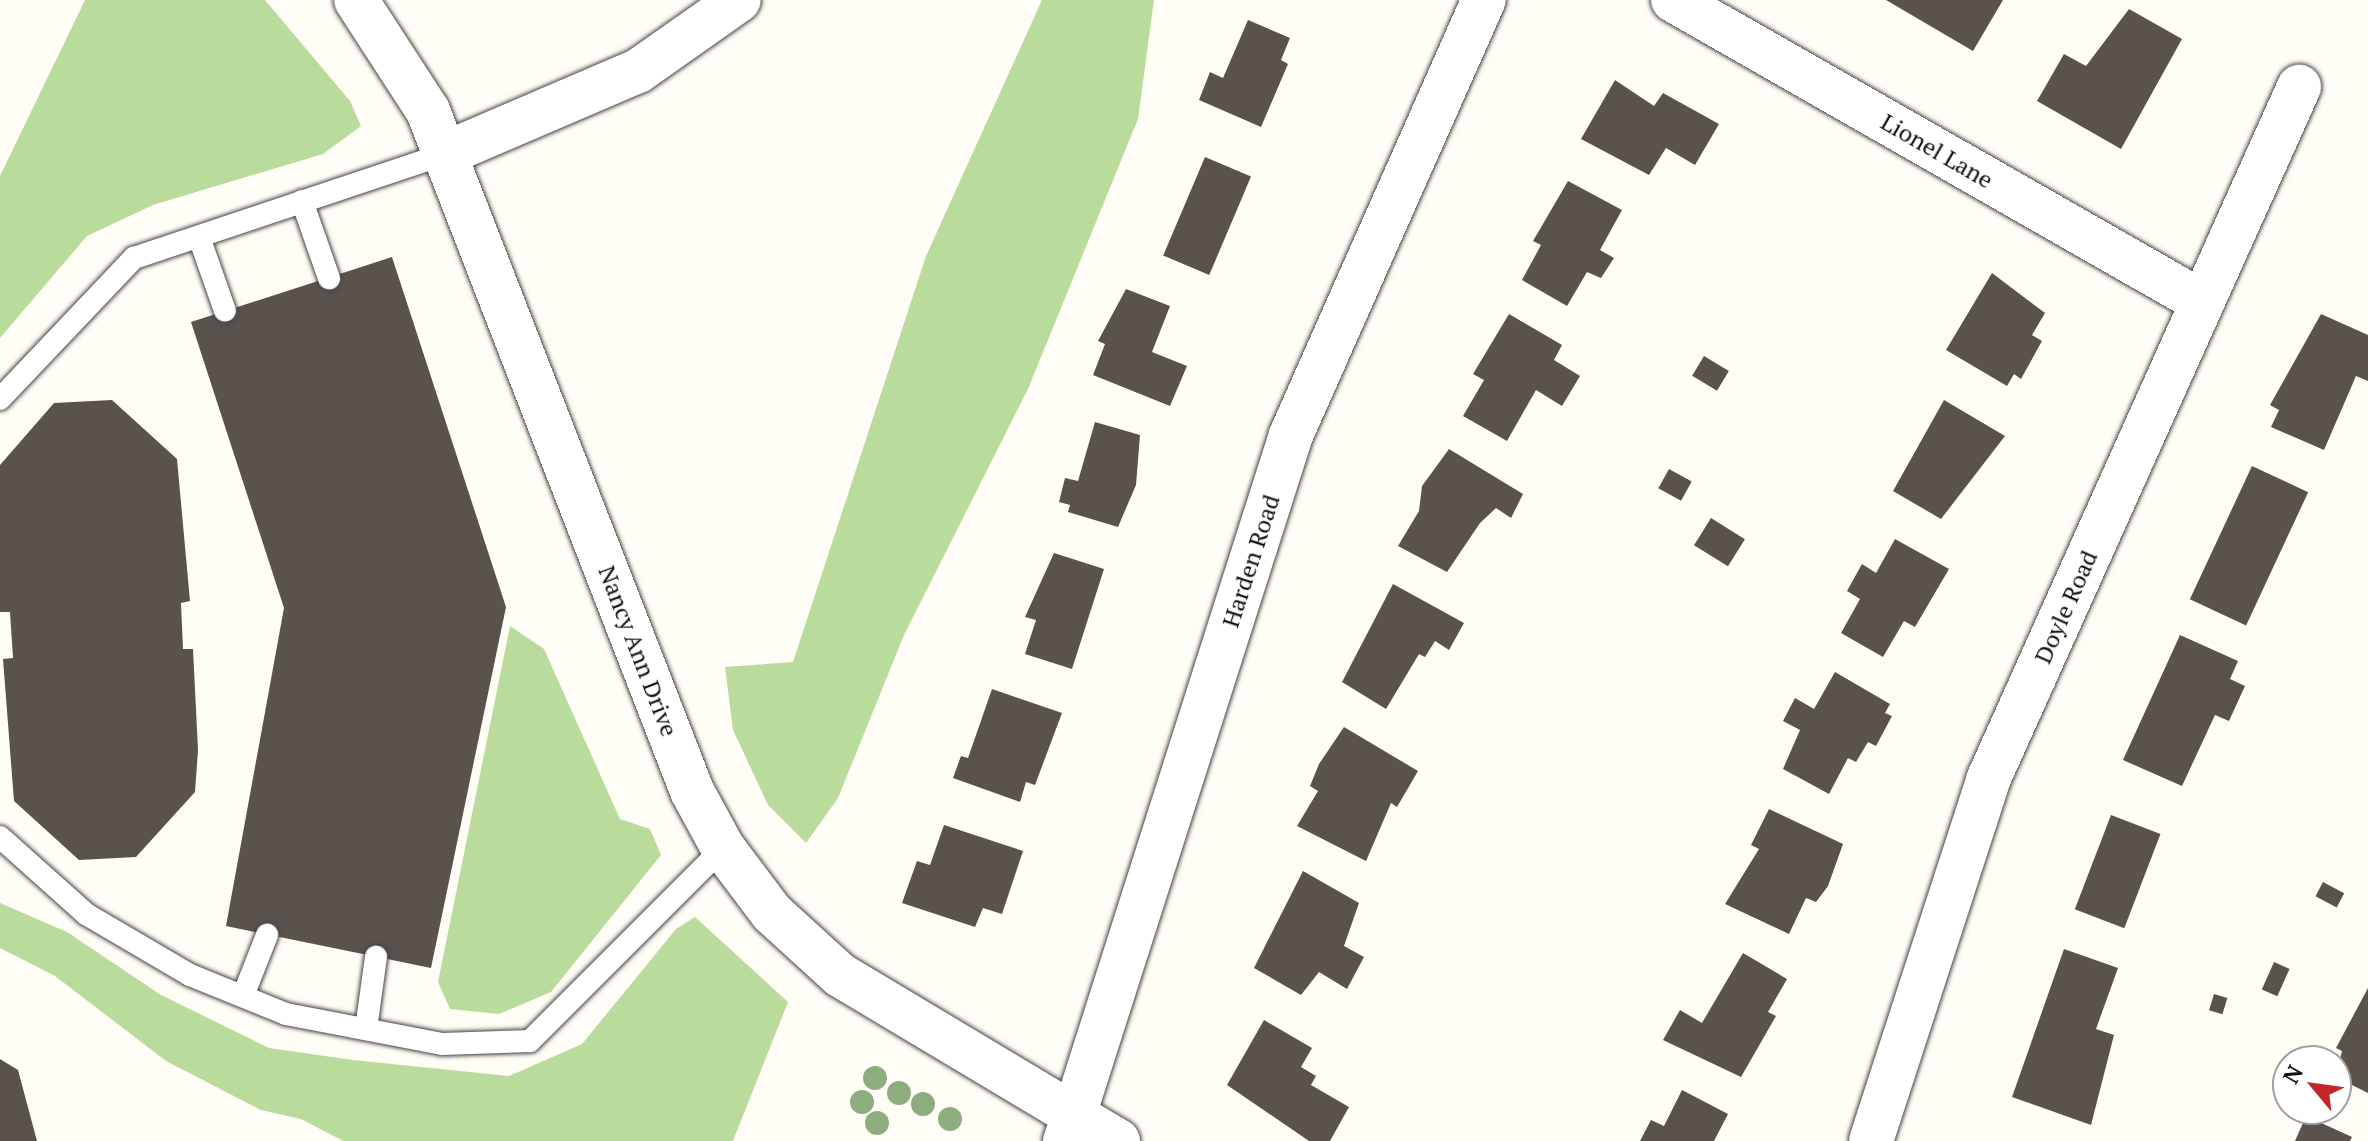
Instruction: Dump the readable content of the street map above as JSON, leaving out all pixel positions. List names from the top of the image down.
{
  "streets": {
    "street": [
      "Lionel Lane",
      "Harden Road",
      "Doyle Road",
      "Nancy Ann Drive"
    ]
  },
  "crossings": [
    ["Lionel Lane", "Doyle Road"],
    ["Harden Road", "Nancy Ann Drive"]
  ],
  "north": "top left"
}
